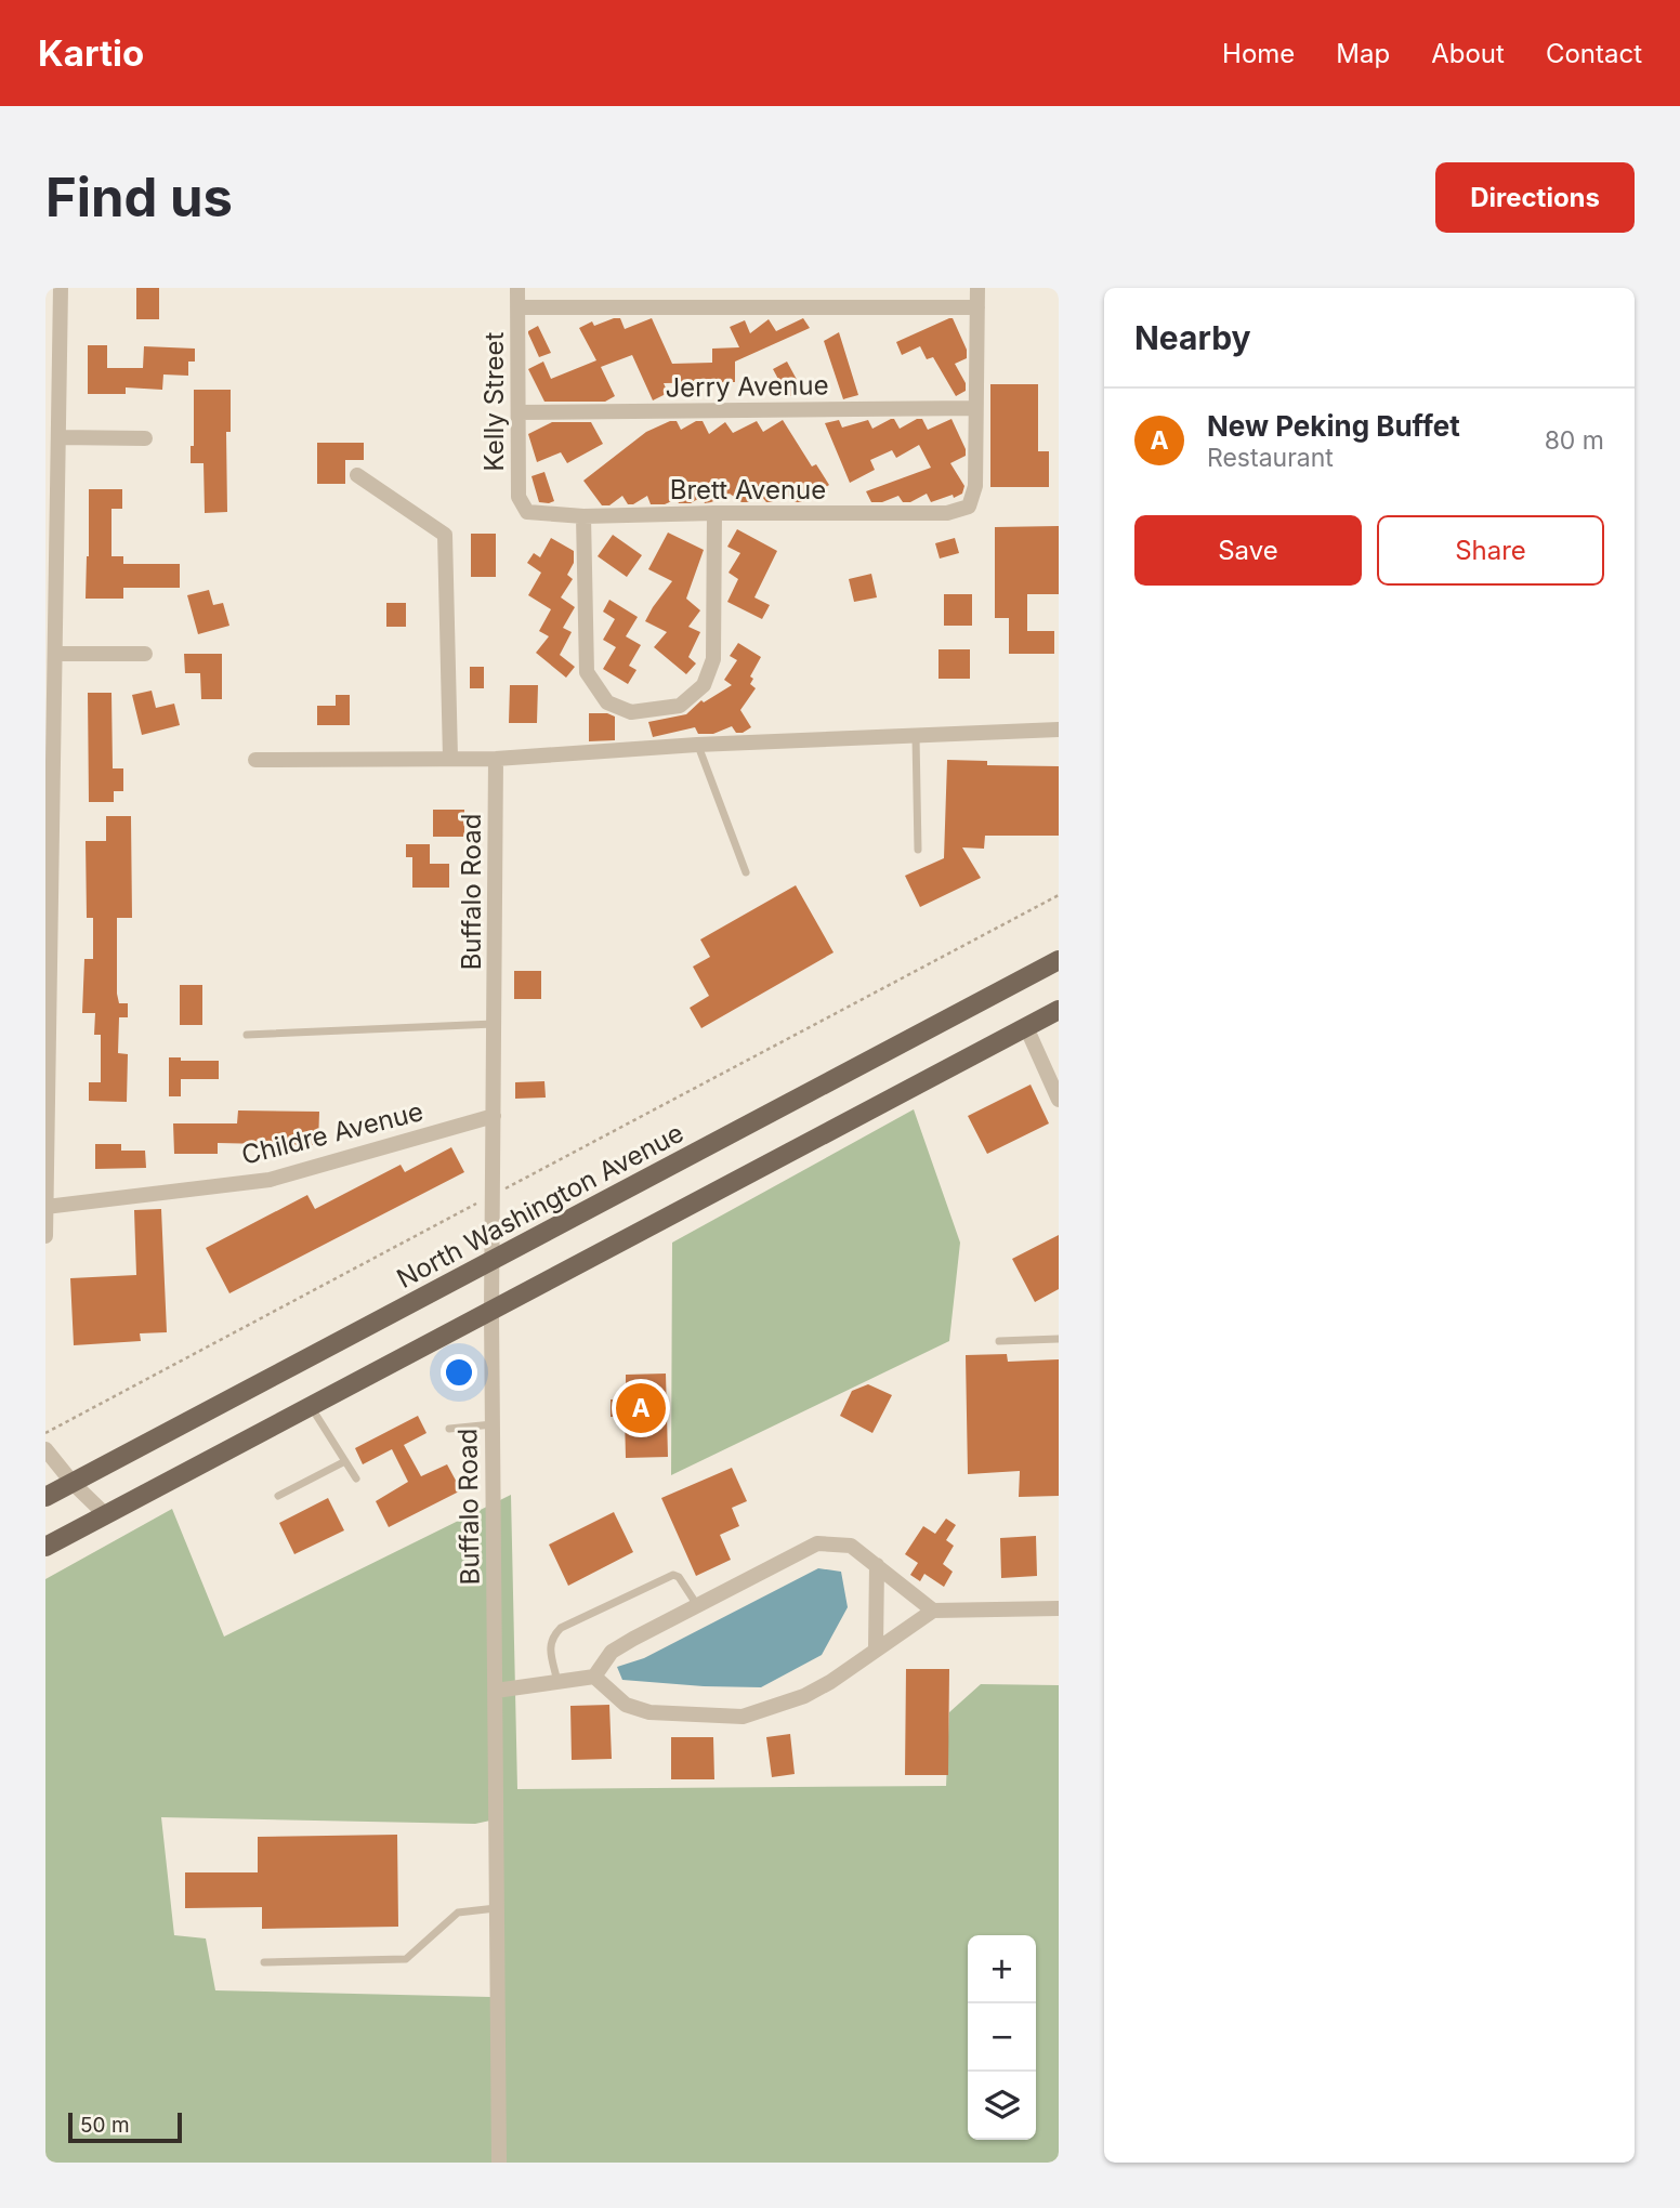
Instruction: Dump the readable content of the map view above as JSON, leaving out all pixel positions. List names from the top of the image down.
{
  "streets": {
    "main road": ["North Washington Avenue"],
    "street": [
      "Jerry Avenue",
      "Kelly Street",
      "Brett Avenue",
      "Buffalo Road",
      "Childre Avenue"
    ]
  },
  "crossings": [
    ["Jerry Avenue", "Kelly Street"],
    ["Jerry Avenue", "Brett Avenue"],
    ["Kelly Street", "Brett Avenue"],
    ["Buffalo Road", "Childre Avenue"],
    ["Buffalo Road", "North Washington Avenue"]
  ],
  "scale_bar": "50 m",
  "page": {
    "header": "Kartio",
    "nav": [
      "Home",
      "Map",
      "About",
      "Contact"
    ],
    "buttons": [
      "Directions",
      ["Save", "Share"]
    ],
    "title": "Find us",
    "heading": "Nearby",
    "list": [
      {
        "mark": "A",
        "name": "New Peking Buffet",
        "note": "Restaurant",
        "value": "80 m"
      }
    ],
    "pins": "A",
    "map_buttons": ["+", "−"],
    "scale": "50 m"
  }
}
